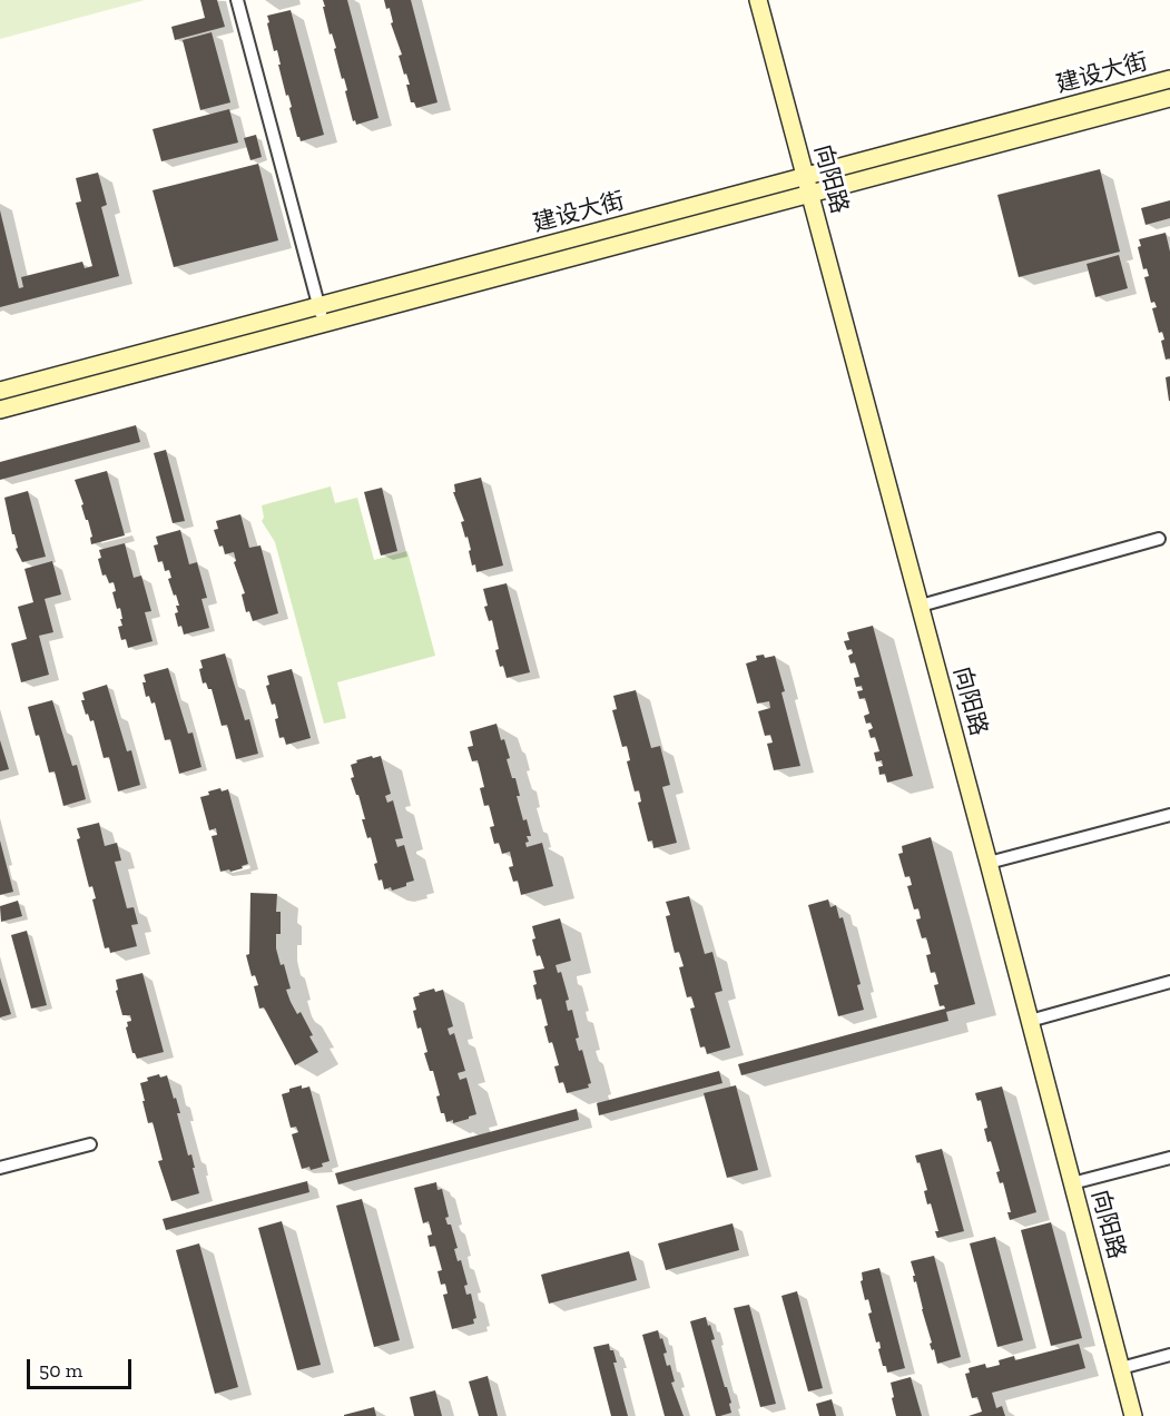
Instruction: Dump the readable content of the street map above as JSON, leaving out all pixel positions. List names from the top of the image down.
{
  "streets": {
    "main road": ["建设大街", "向阳路"]
  },
  "crossings": [
    ["建设大街", "向阳路"]
  ],
  "scale_bar": "50 m"
}
